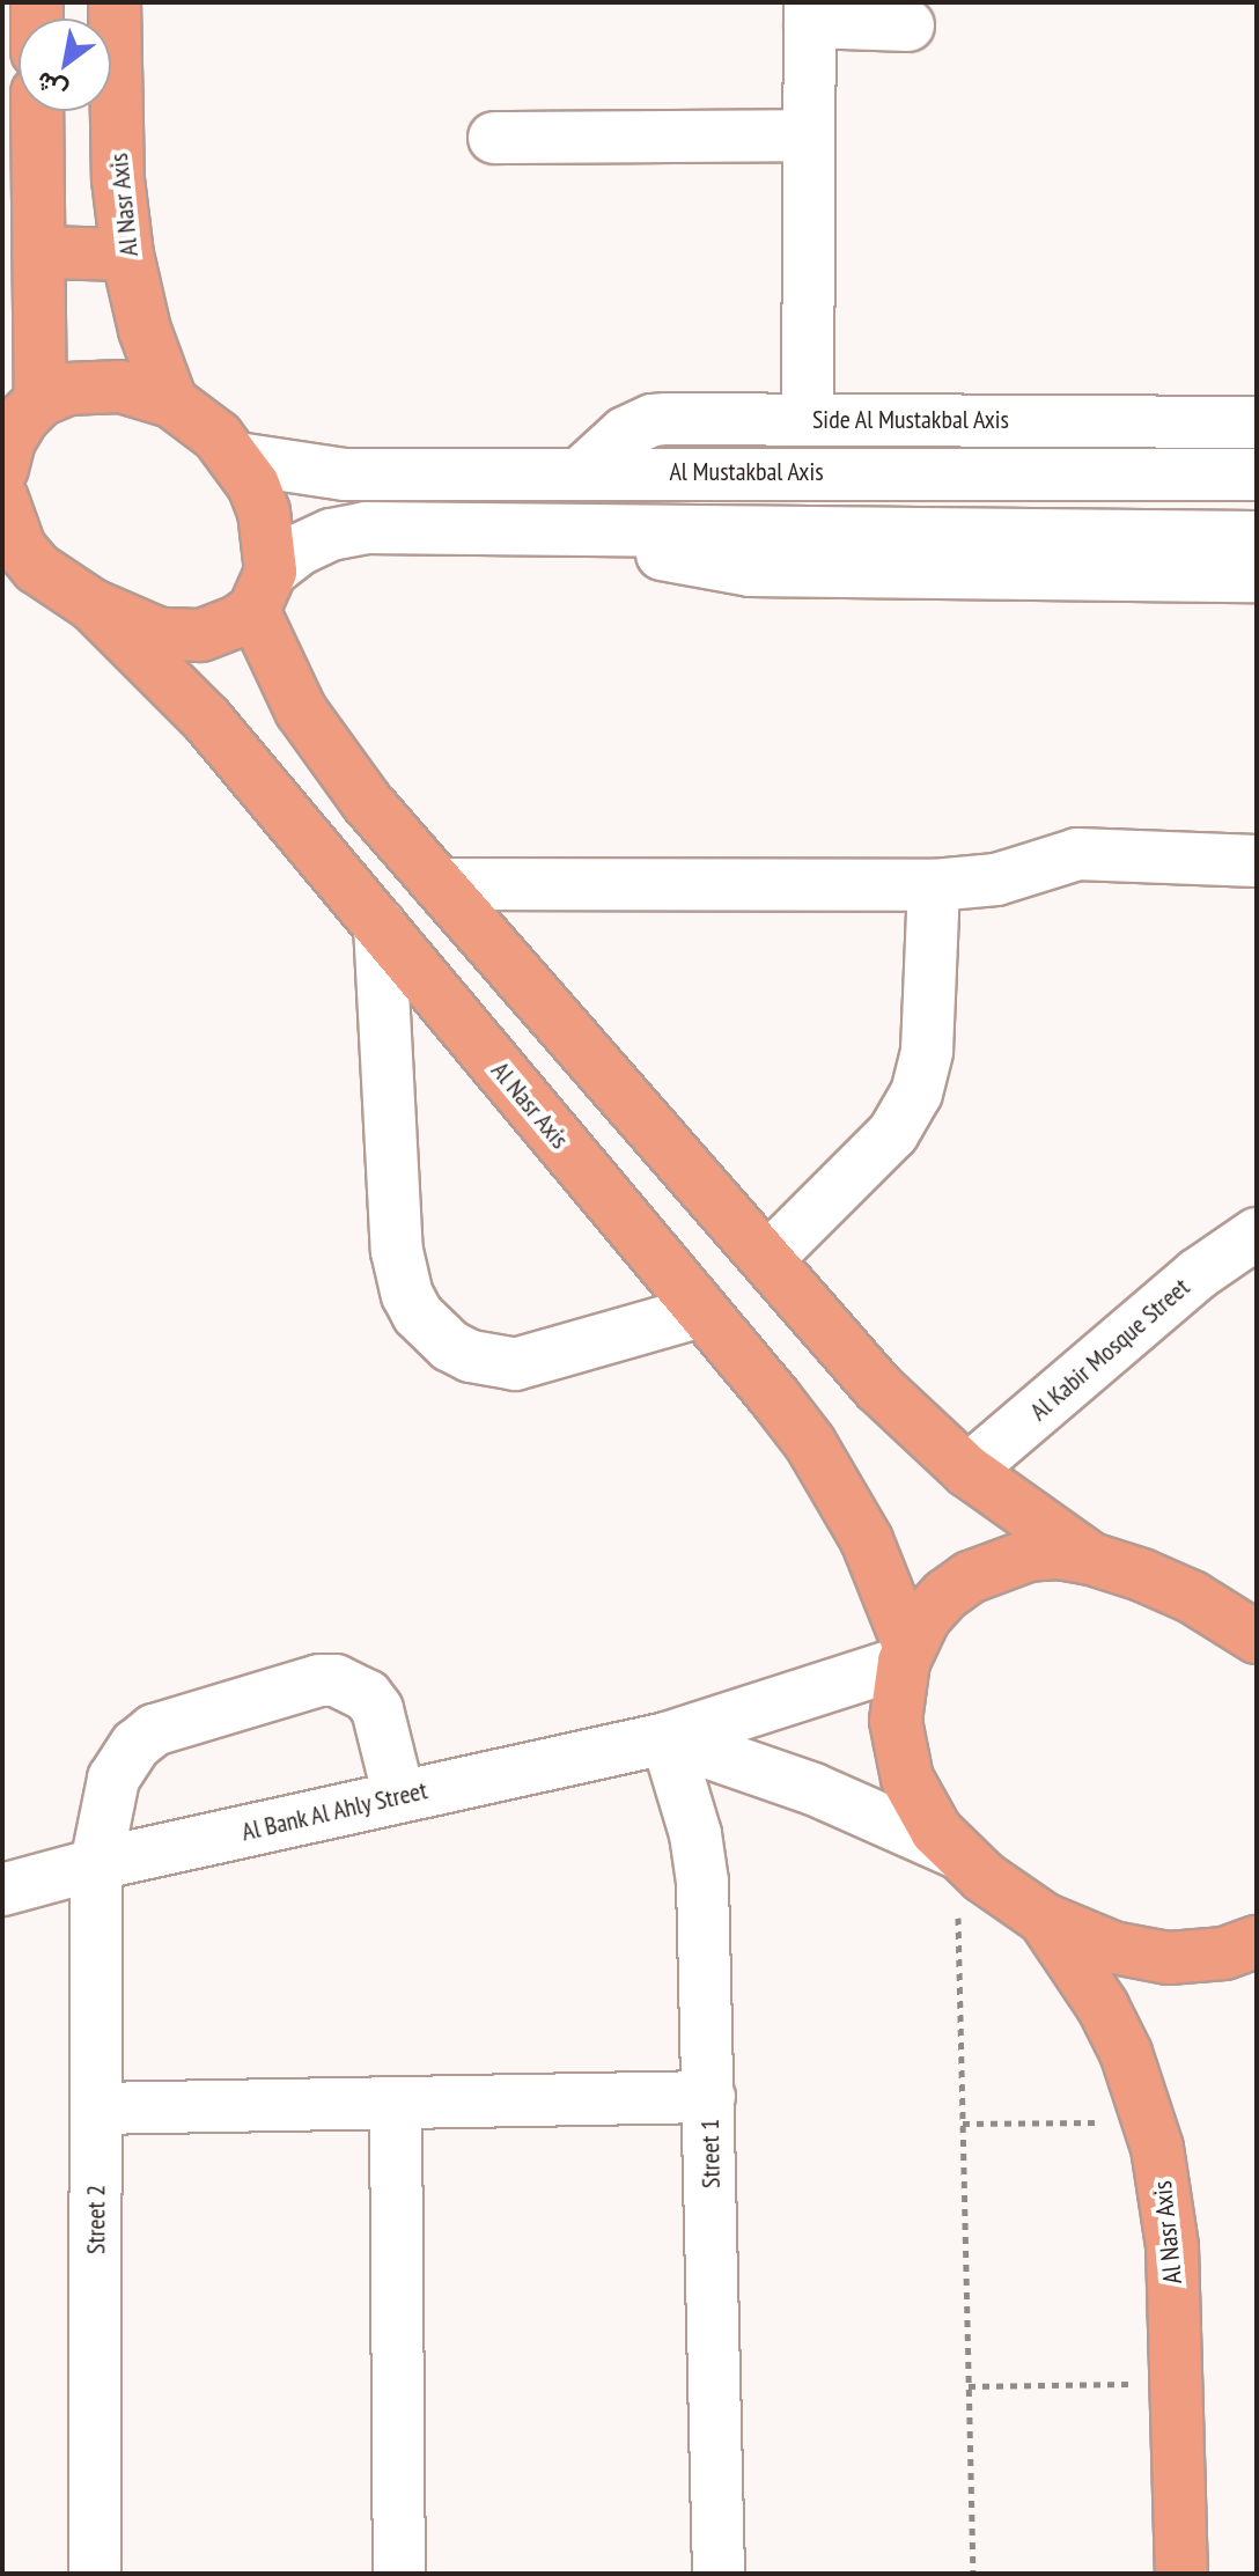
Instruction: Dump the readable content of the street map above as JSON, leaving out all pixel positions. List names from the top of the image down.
{
  "streets": {
    "highway": ["Al Nasr Axis"],
    "street": [
      "Side Al Mustakbal Axis",
      "Al Mustakbal Axis",
      "Al Kabir Mosque Street",
      "Al Bank Al Ahly Street",
      "Street 1",
      "Street 2"
    ]
  },
  "crossings": [
    ["Al Nasr Axis", "Al Bank Al Ahly Street"],
    ["Side Al Mustakbal Axis", "Al Mustakbal Axis"],
    ["Al Bank Al Ahly Street", "Street 1"],
    ["Al Bank Al Ahly Street", "Street 2"]
  ],
  "north": "bottom left"
}
